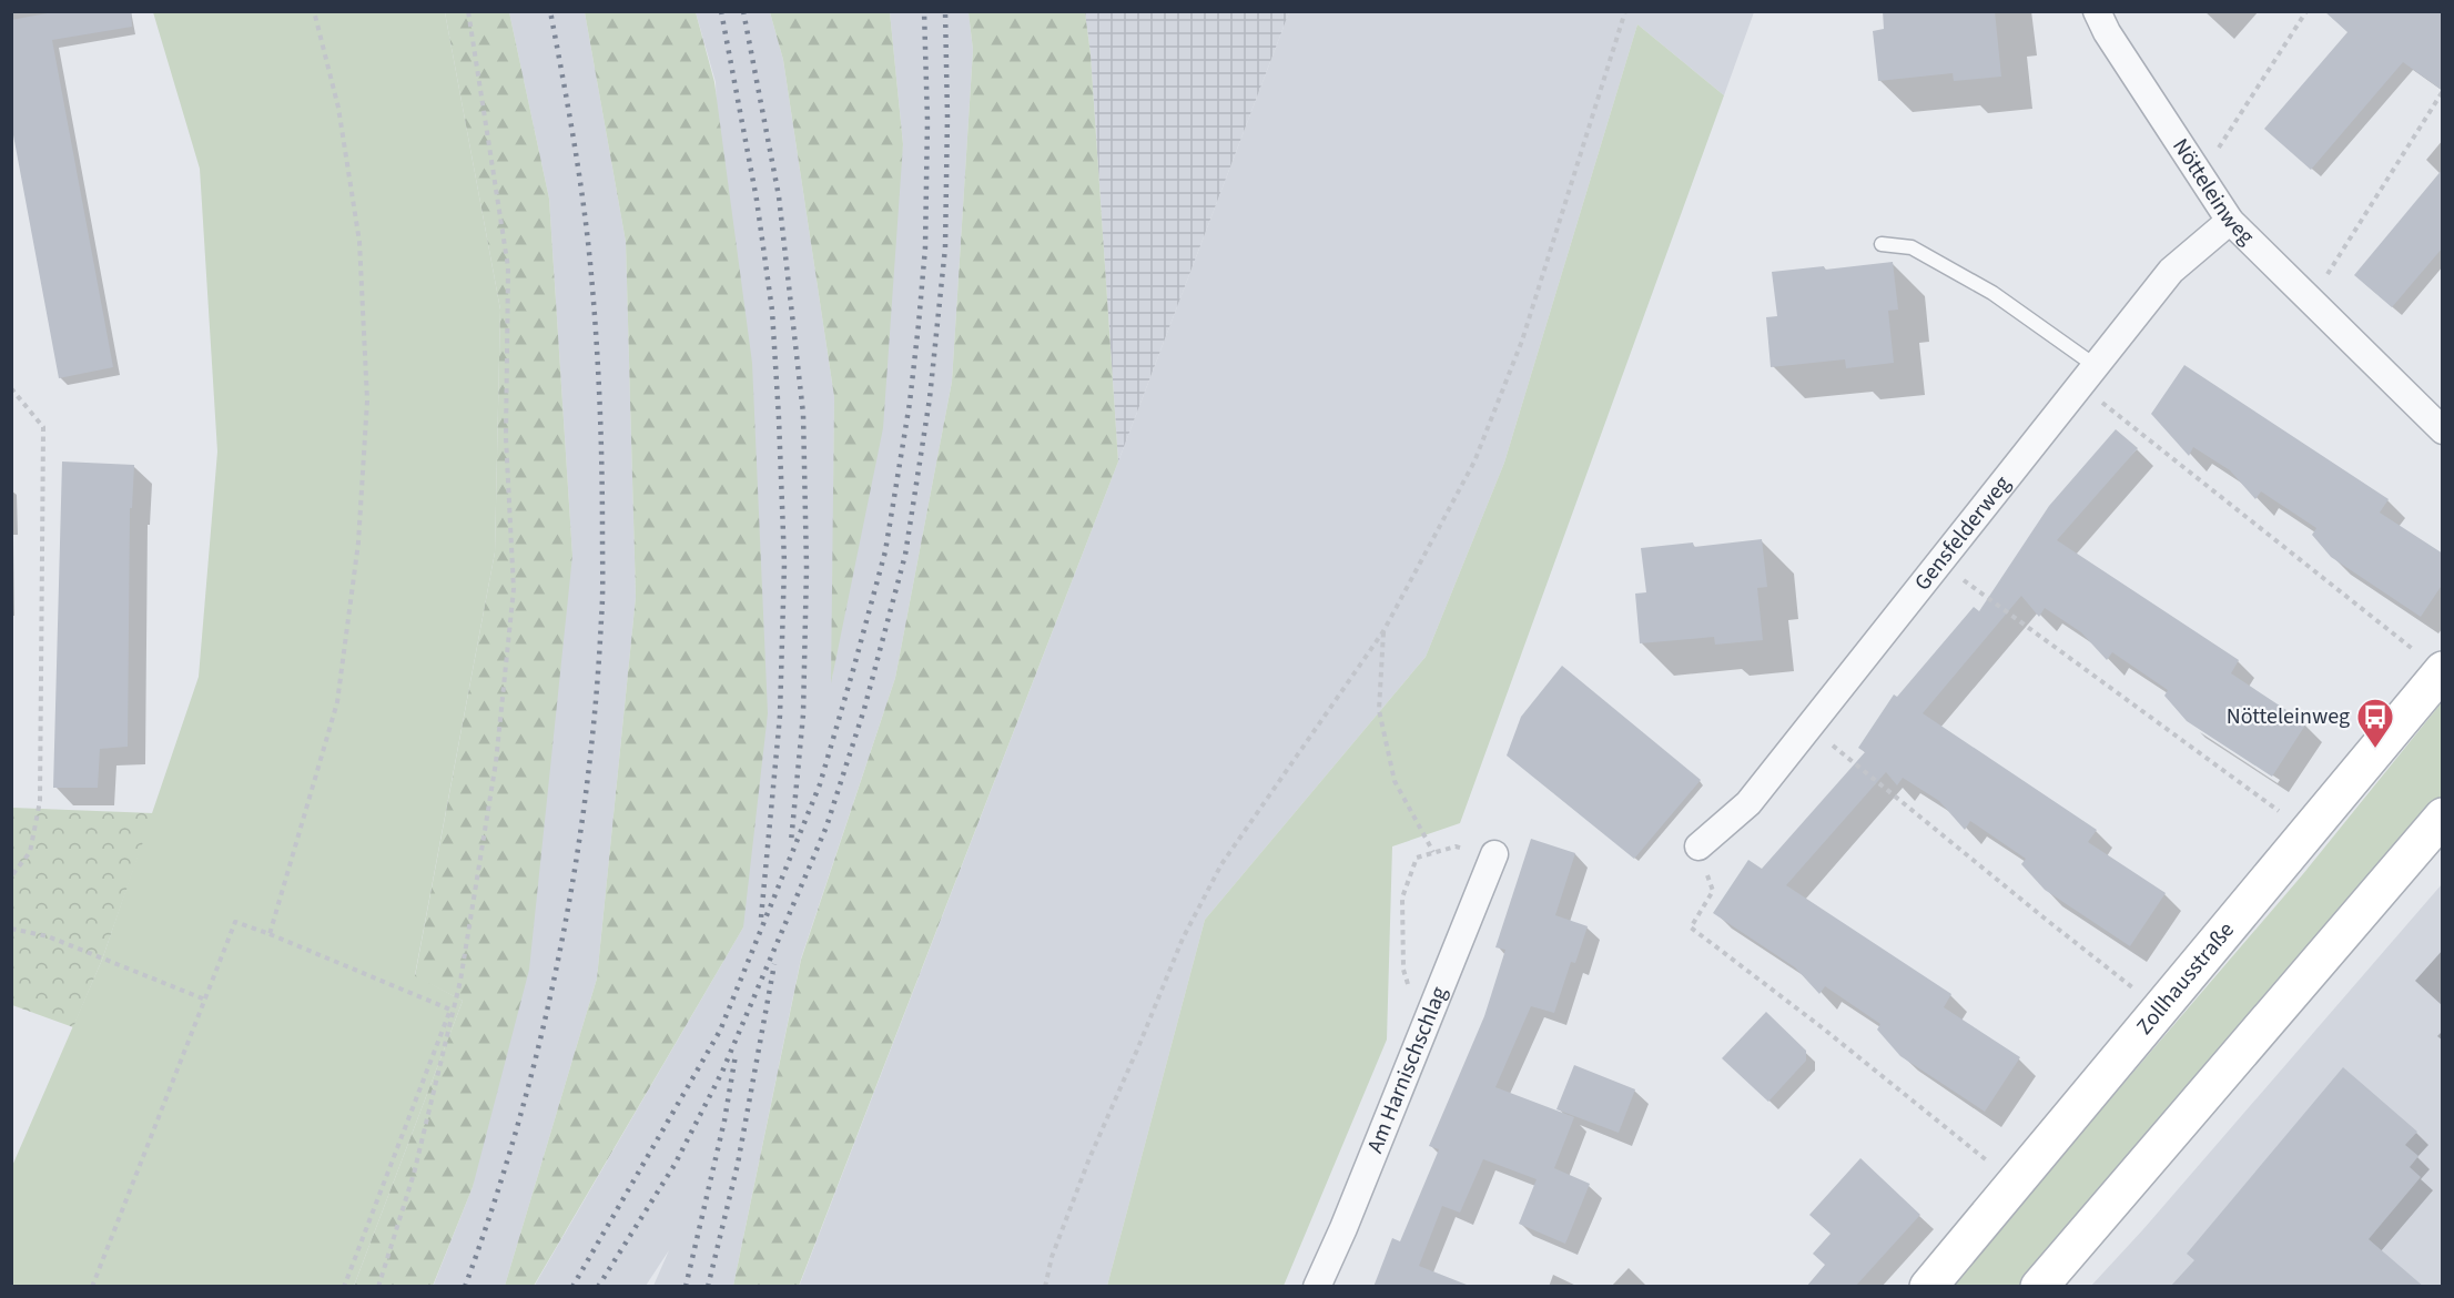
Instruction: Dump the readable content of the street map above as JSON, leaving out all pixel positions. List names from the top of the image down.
{
  "streets": {
    "main road": ["Zollhausstraße"],
    "street": ["Nötteleinweg", "Gensfelderweg", "Am Harnischschlag"]
  },
  "crossings": [
    ["Nötteleinweg", "Gensfelderweg"]
  ],
  "places": {
    "bus stop": ["Nötteleinweg"]
  }
}
